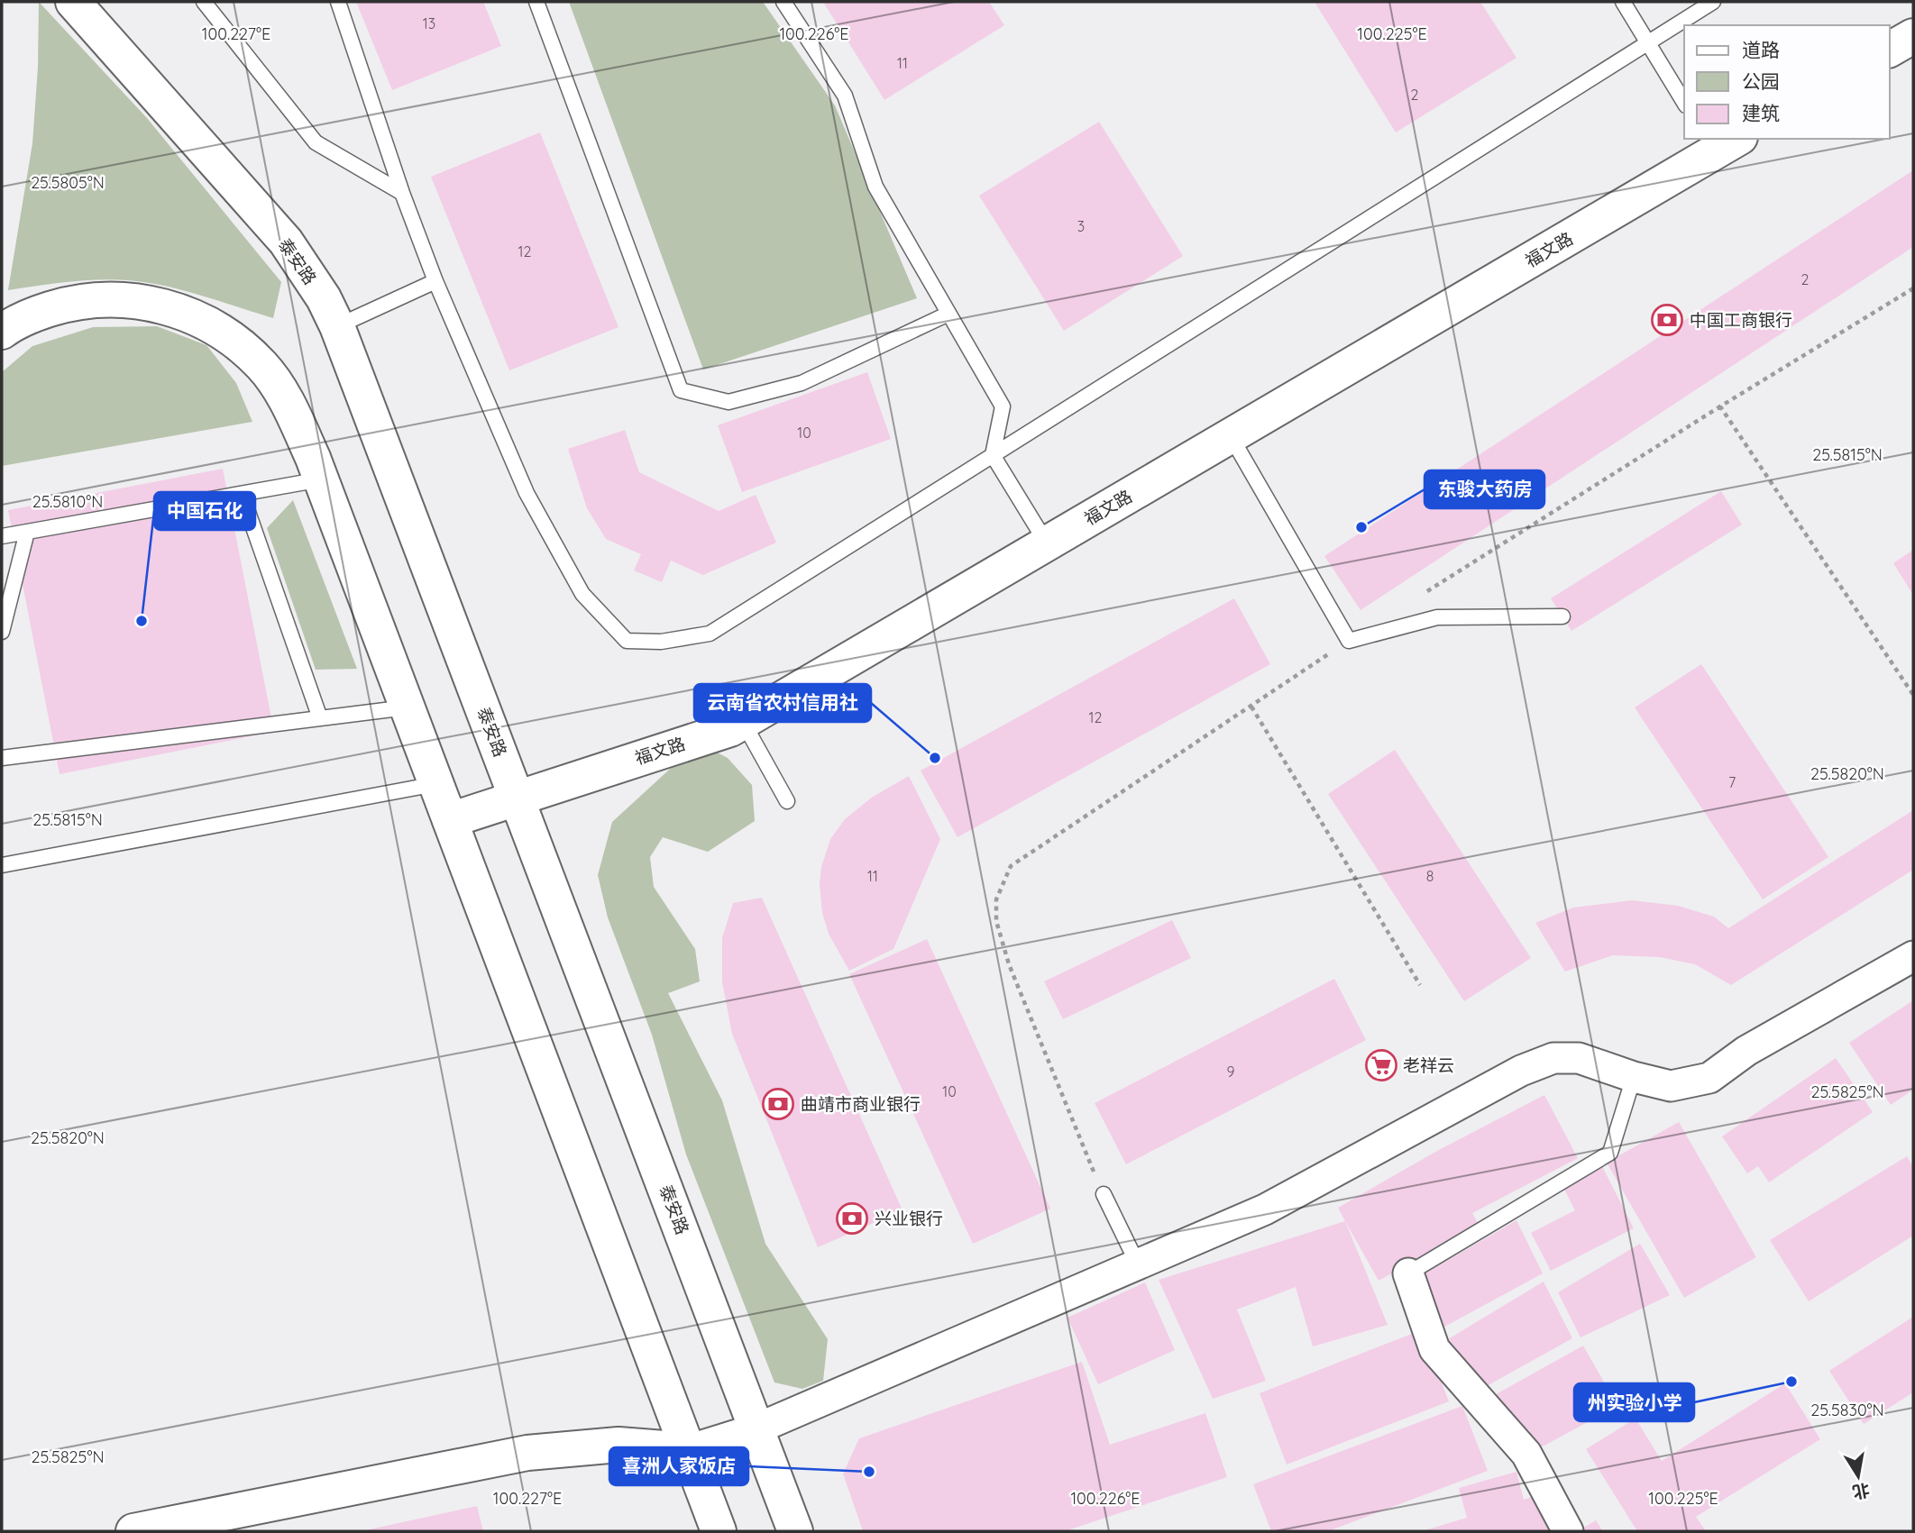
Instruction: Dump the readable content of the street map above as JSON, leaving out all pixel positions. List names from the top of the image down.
{
  "streets": {
    "main road": ["福文路", "泰安路"]
  },
  "crossings": [
    ["福文路", "泰安路"]
  ],
  "places": {
    "bank": ["中国工商银行", "曲靖市商业银行", "兴业银行"],
    "other": [
      "东骏大药房",
      "中国石化",
      "云南省农村信用社",
      "州实验小学",
      "喜洲人家饭店"
    ],
    "supermarket": ["老祥云"]
  },
  "house_numbers": [
    "13",
    "11",
    "2",
    "3",
    "12",
    "2",
    "10",
    "12",
    "7",
    "11",
    "8",
    "9",
    "10"
  ],
  "legend": ["道路", "公园", "建筑"],
  "north": "bottom",
  "coordinates": [
    "100.227°E",
    "100.226°E",
    "100.225°E",
    "25.5805°N",
    "25.5815°N",
    "25.5810°N",
    "25.5820°N",
    "25.5825°N",
    "25.5830°N"
  ]
}
